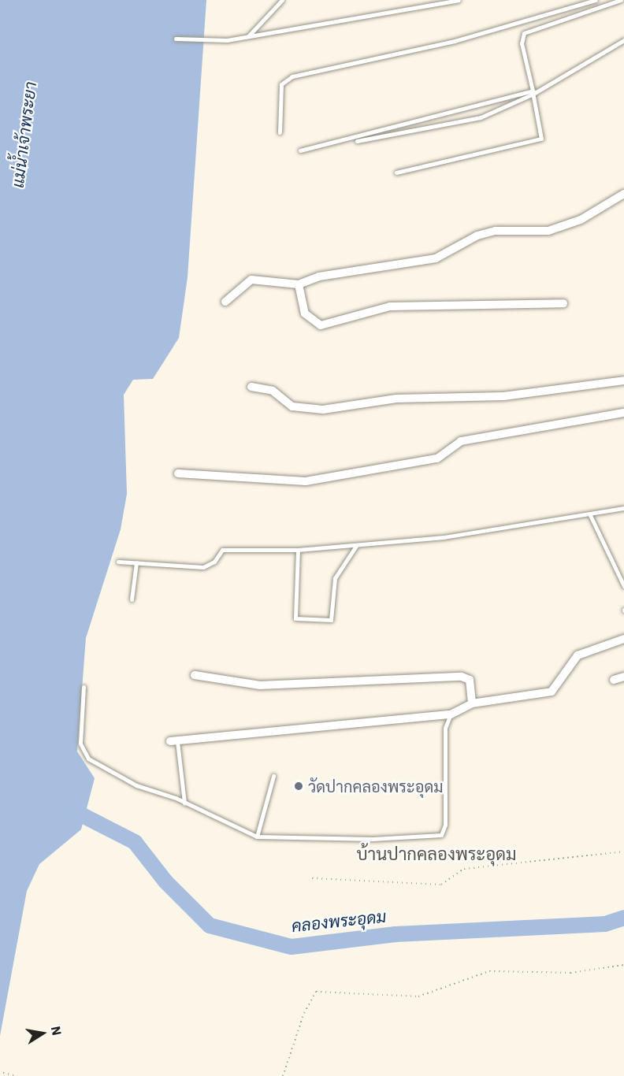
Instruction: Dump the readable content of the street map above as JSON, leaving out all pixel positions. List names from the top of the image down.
{
  "districts": ["บ้านปากคลองพระอุดม"],
  "water": ["แม่น้ำเจ้าพระยา", "คลองพระอุดม"],
  "places": ["วัดปากคลองพระอุดม"],
  "north": "right"
}
